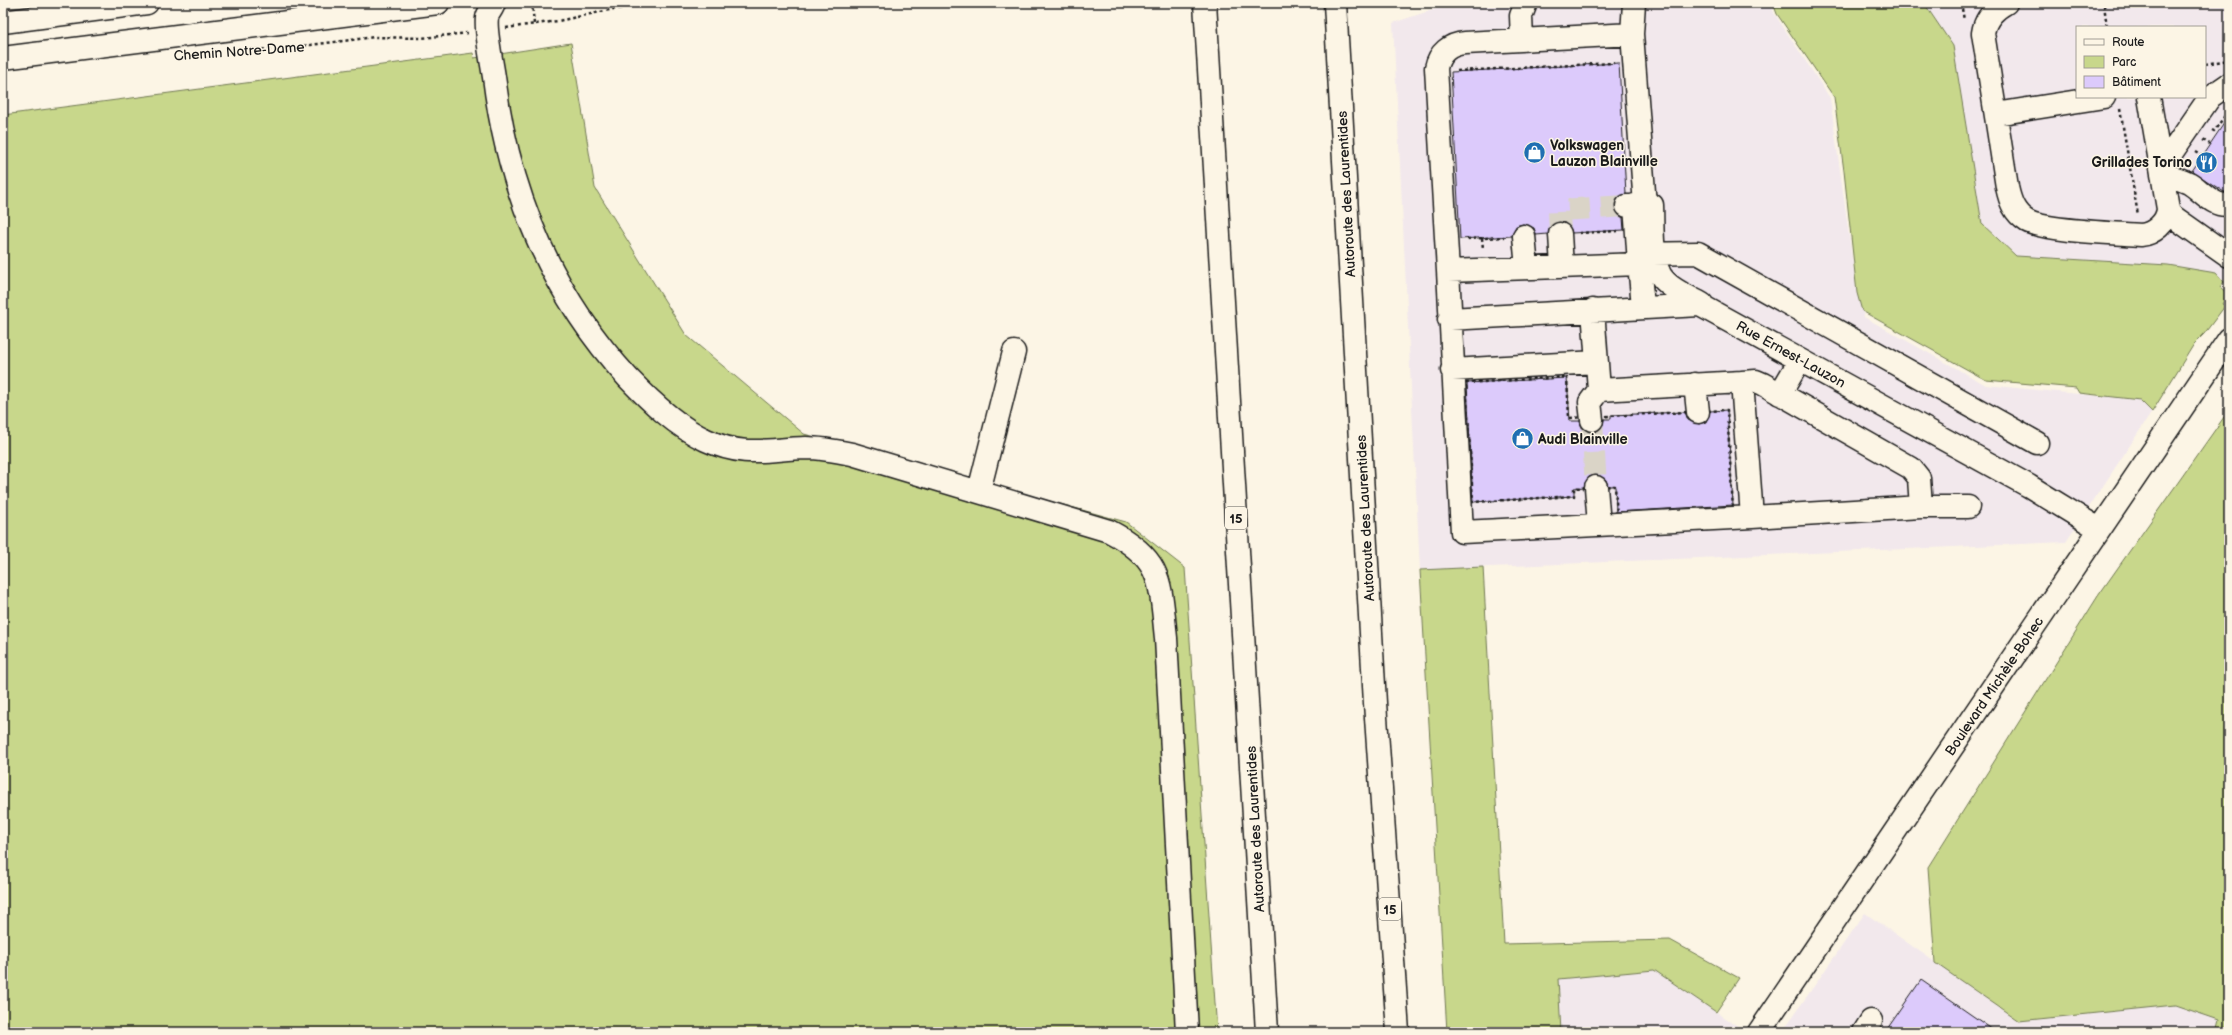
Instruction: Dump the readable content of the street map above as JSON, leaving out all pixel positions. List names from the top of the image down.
{
  "streets": {
    "main road": [
      "Chemin Notre-Dame",
      "Autoroute des Laurentides",
      "Rue Ernest-Lauzon",
      "15",
      "Boulevard Michèle-Bohec"
    ]
  },
  "crossings": [
    ["Rue Ernest-Lauzon", "Boulevard Michèle-Bohec"]
  ],
  "places": {
    "shop": ["Volkswagen Lauzon Blainville", "Audi Blainville"],
    "restaurant": ["Grillades Torino"]
  },
  "legend": ["Route", "Parc", "Bâtiment"]
}
